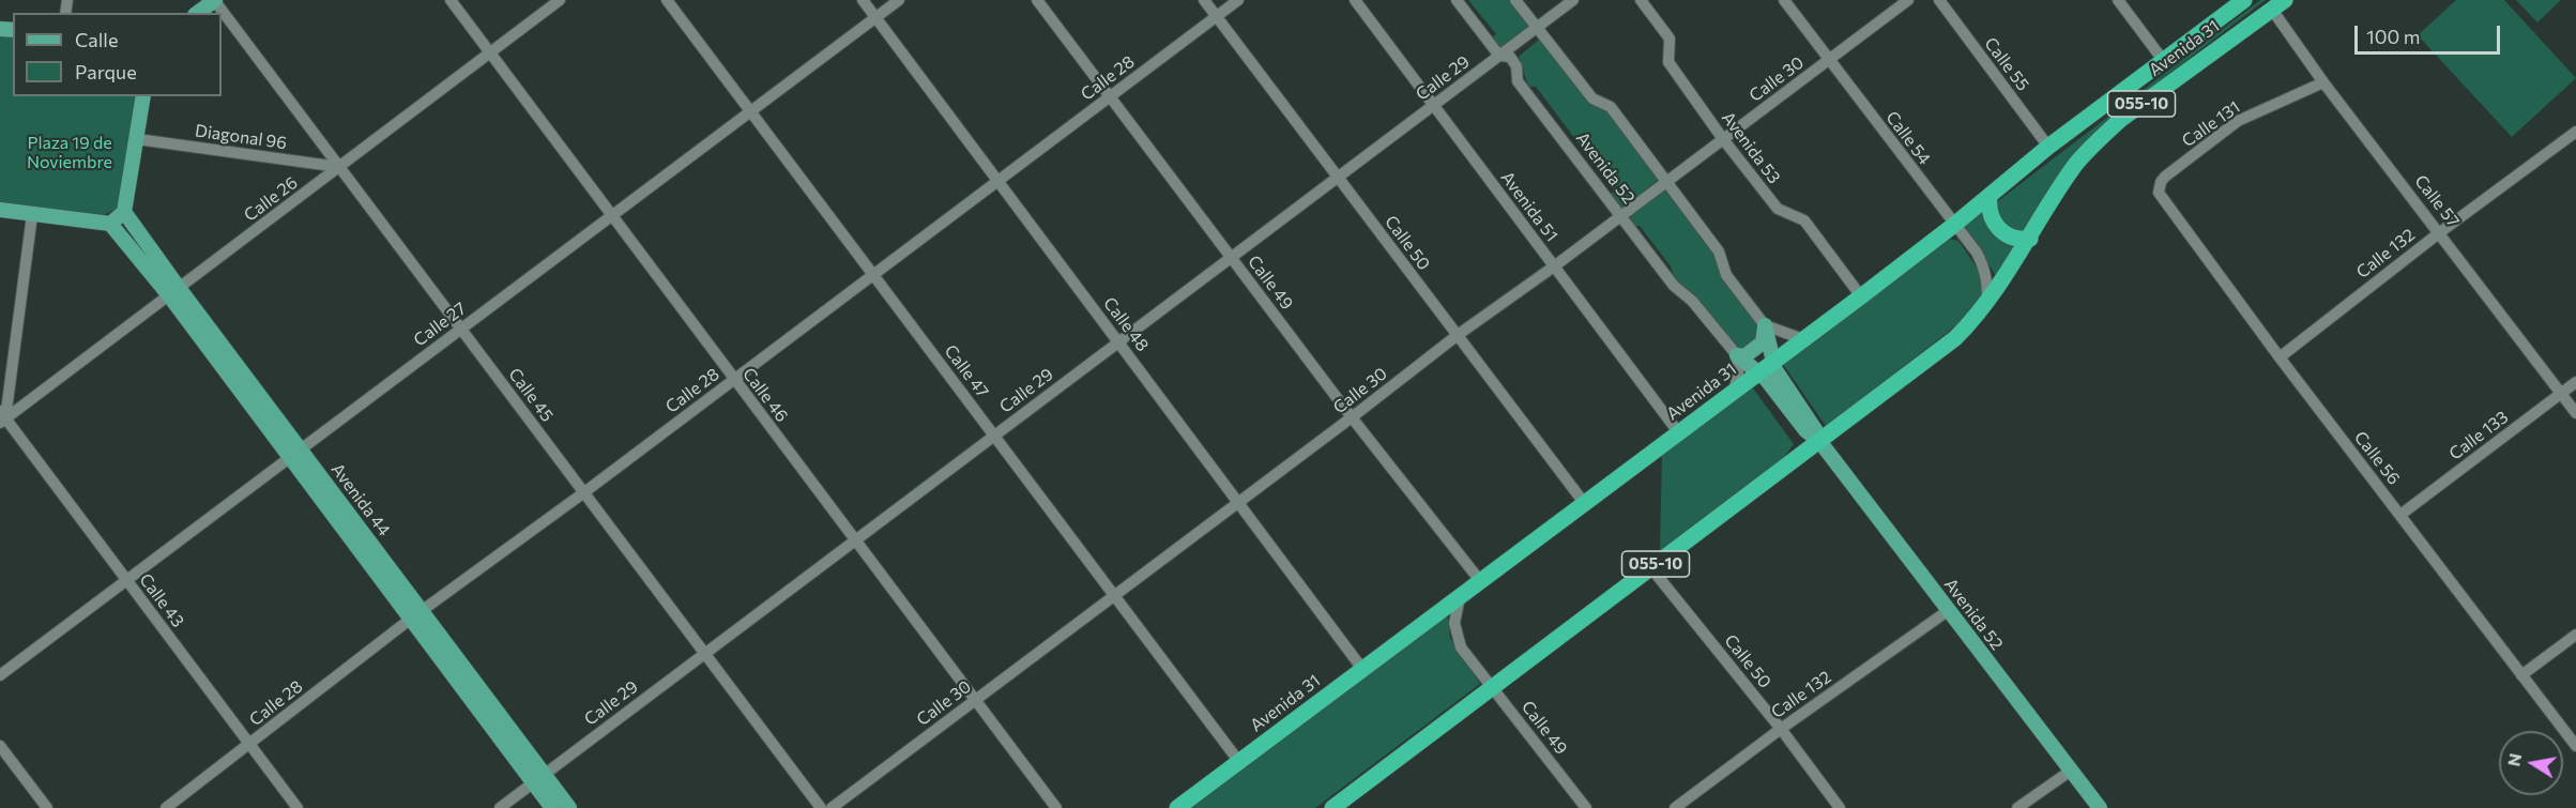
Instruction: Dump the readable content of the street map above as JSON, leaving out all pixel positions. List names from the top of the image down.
{
  "streets": {
    "highway": ["Avenida 31", "055-10"],
    "main road": ["Avenida 52", "Avenida 44"],
    "street": [
      "Calle 55",
      "Calle 28",
      "Calle 29",
      "Calle 30",
      "Calle 131",
      "Diagonal 96",
      "Calle 54",
      "Avenida 53",
      "Calle 26",
      "Calle 57",
      "Avenida 51",
      "Calle 50",
      "Calle 132",
      "Calle 49",
      "Calle 27",
      "Calle 48",
      "Calle 47",
      "Calle 45",
      "Calle 46",
      "Calle 133",
      "Calle 56",
      "Calle 43"
    ]
  },
  "crossings": [
    ["Avenida 31", "Calle 55"],
    ["Avenida 31", "Calle 54"],
    ["Avenida 31", "Avenida 53"],
    ["Avenida 31", "Avenida 52"],
    ["Avenida 31", "Calle 57"],
    ["Avenida 31", "Avenida 51"],
    ["Avenida 31", "Calle 50"],
    ["Avenida 31", "Calle 49"],
    ["Avenida 31", "Calle 48"],
    ["Avenida 31", "Calle 47"],
    ["Calle 28", "Calle 50"],
    ["Calle 28", "Calle 49"],
    ["Calle 28", "Calle 48"],
    ["Calle 28", "Calle 47"],
    ["Calle 28", "Calle 45"],
    ["Calle 28", "Calle 46"],
    ["Calle 28", "Avenida 44"],
    ["Calle 28", "Calle 43"],
    ["Calle 29", "Avenida 52"],
    ["Calle 29", "Avenida 51"],
    ["Calle 29", "Calle 50"],
    ["Calle 29", "Calle 49"],
    ["Calle 29", "Calle 48"],
    ["Calle 29", "Calle 47"],
    ["Calle 29", "Calle 45"],
    ["Calle 29", "Calle 46"],
    ["Calle 29", "Avenida 44"],
    ["Calle 30", "Calle 54"],
    ["Calle 30", "Avenida 53"],
    ["Calle 30", "Avenida 52"],
    ["Calle 30", "Avenida 51"],
    ["Calle 30", "Calle 50"],
    ["Calle 30", "Calle 49"],
    ["Calle 30", "Calle 48"],
    ["Calle 30", "Calle 47"],
    ["Calle 30", "Calle 46"],
    ["Calle 131", "Calle 57"],
    ["Calle 131", "Calle 56"],
    ["Diagonal 96", "Calle 26"],
    ["Diagonal 96", "Calle 45"],
    ["Avenida 52", "Calle 132"],
    ["Calle 26", "Calle 45"],
    ["Calle 26", "Calle 46"],
    ["Calle 26", "Avenida 44"],
    ["Calle 26", "Calle 43"],
    ["Calle 57", "Calle 132"],
    ["Calle 57", "Calle 133"],
    ["Calle 50", "Calle 132"],
    ["Calle 132", "Calle 56"],
    ["Calle 27", "Calle 48"],
    ["Calle 27", "Calle 47"],
    ["Calle 27", "Calle 45"],
    ["Calle 27", "Calle 46"],
    ["Calle 27", "Avenida 44"],
    ["Calle 27", "Calle 43"],
    ["Calle 133", "Calle 56"]
  ],
  "parks": ["Plaza 19 de Noviembre"],
  "legend": ["Calle", "Parque"],
  "scale_bar": "100 m",
  "north": "left"
}
